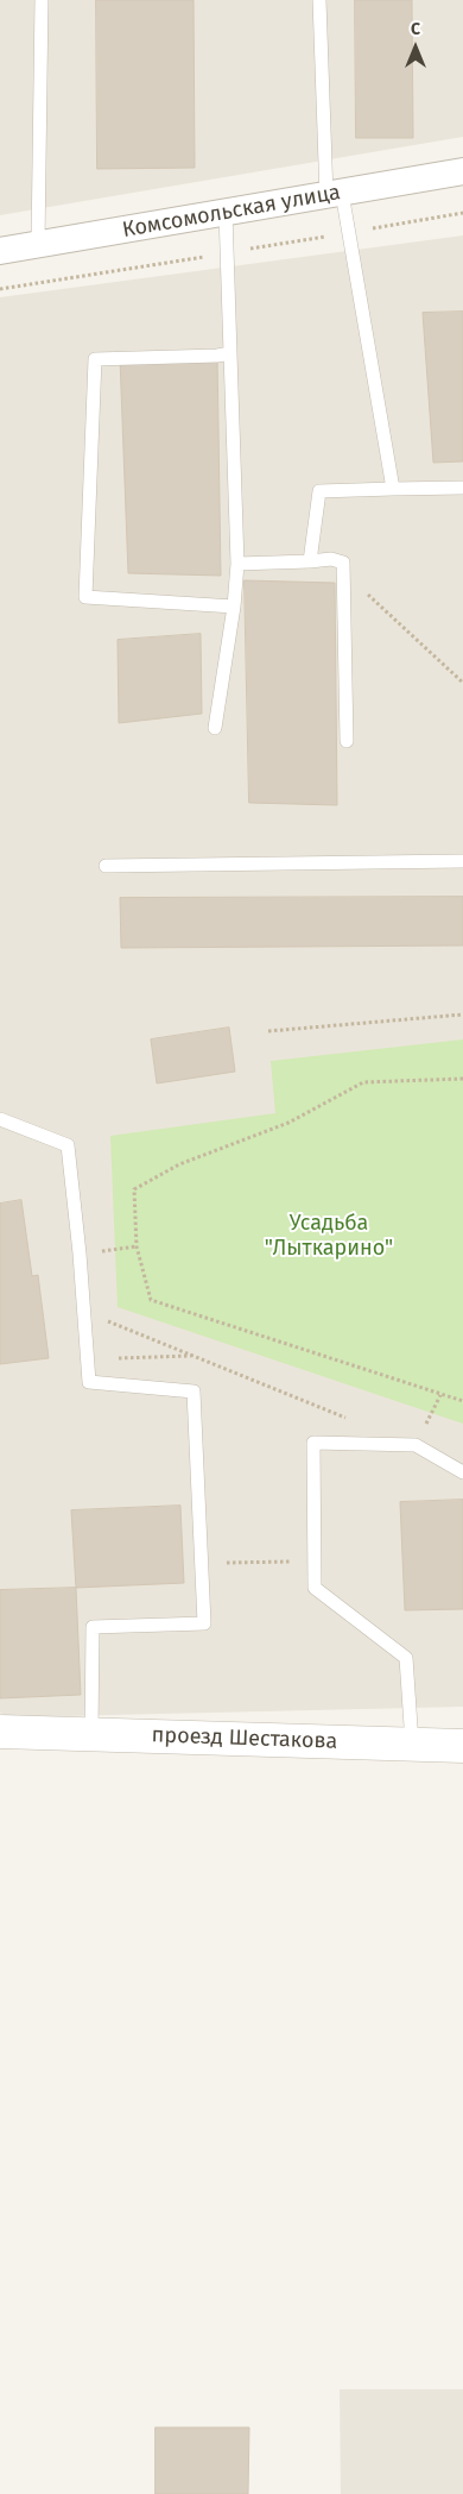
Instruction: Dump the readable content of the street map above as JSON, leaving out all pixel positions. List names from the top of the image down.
{
  "streets": {
    "street": ["Комсомольская улица", "проезд Шестакова"]
  },
  "parks": ["Усадьба \"Лыткарино\""],
  "north": "top"
}
